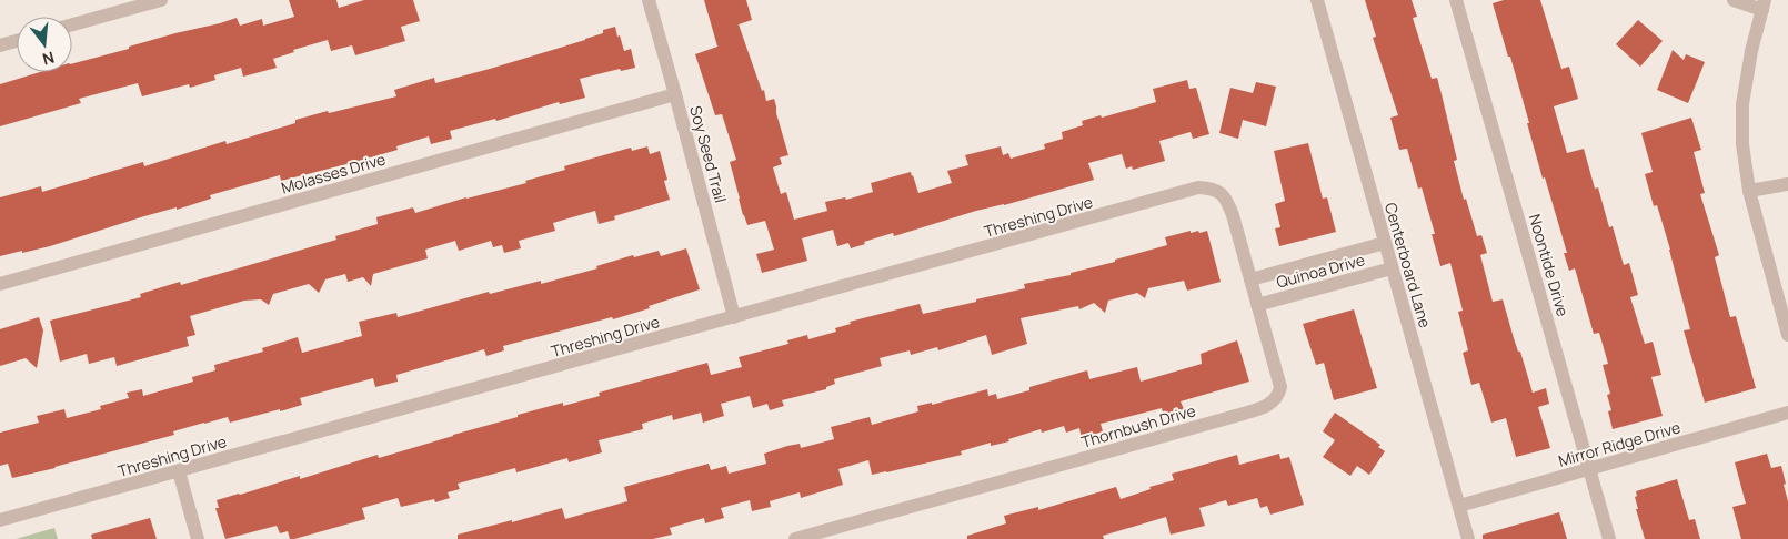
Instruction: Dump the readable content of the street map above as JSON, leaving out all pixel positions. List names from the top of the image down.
{
  "streets": {
    "street": [
      "Soy Seed Trail",
      "Molasses Drive",
      "Threshing Drive",
      "Centerboard Lane",
      "Noontide Drive",
      "Quinoa Drive",
      "Thornbush Drive",
      "Mirror Ridge Drive"
    ]
  },
  "crossings": [
    ["Soy Seed Trail", "Molasses Drive"],
    ["Soy Seed Trail", "Threshing Drive"],
    ["Threshing Drive", "Thornbush Drive"],
    ["Centerboard Lane", "Quinoa Drive"],
    ["Centerboard Lane", "Mirror Ridge Drive"],
    ["Noontide Drive", "Mirror Ridge Drive"],
    ["Quinoa Drive", "Thornbush Drive"]
  ],
  "north": "bottom"
}
